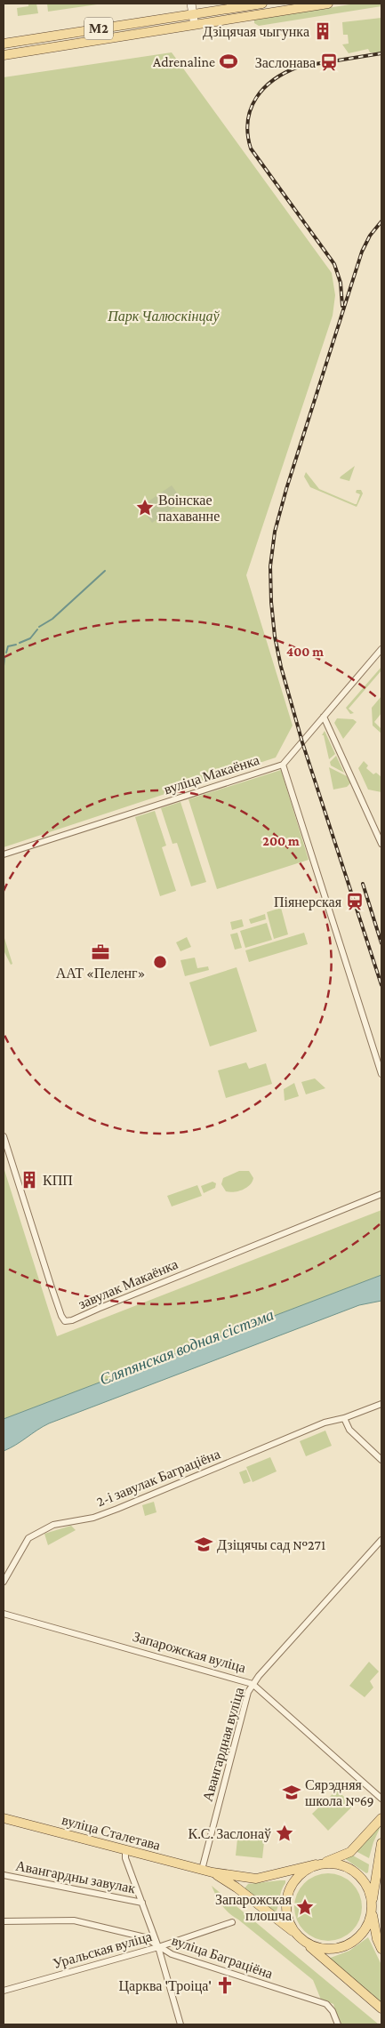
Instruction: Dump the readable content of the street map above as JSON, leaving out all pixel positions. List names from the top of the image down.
{
  "streets": {
    "main road": ["М2", "вуліца Сталетава"],
    "street": [
      "вуліца Макаёнка",
      "завулак Макаёнка",
      "2-і завулак Баграціёна",
      "Запарожская вуліца",
      "Авангардная вуліца",
      "Авангардны завулак",
      "Уральская вуліца",
      "вуліца Баграціёна"
    ]
  },
  "crossings": [
    ["Запарожская вуліца", "Авангардная вуліца"],
    ["Авангардная вуліца", "вуліца Сталетава"],
    ["Уральская вуліца", "вуліца Баграціёна"]
  ],
  "water": ["Сляпянская водная сістэма"],
  "parks": ["Парк Чалюскінцаў"],
  "places": {
    "building": ["Дзіцячая чыгунка", "КПП"],
    "sports": ["Adrenaline"],
    "station": ["Заслонава", "Піянерская"],
    "place": ["Воінскае пахаванне", "К.С. Заслонаў", "Запарожская плошча"],
    "office": ["ААТ «Пеленг»"],
    "school or university": ["Дзіцячы сад №271", "Сярэдняя школа №69"],
    "church": ["Царква 'Троіца'"]
  },
  "rings": ["400 m", "200 m"]
}
